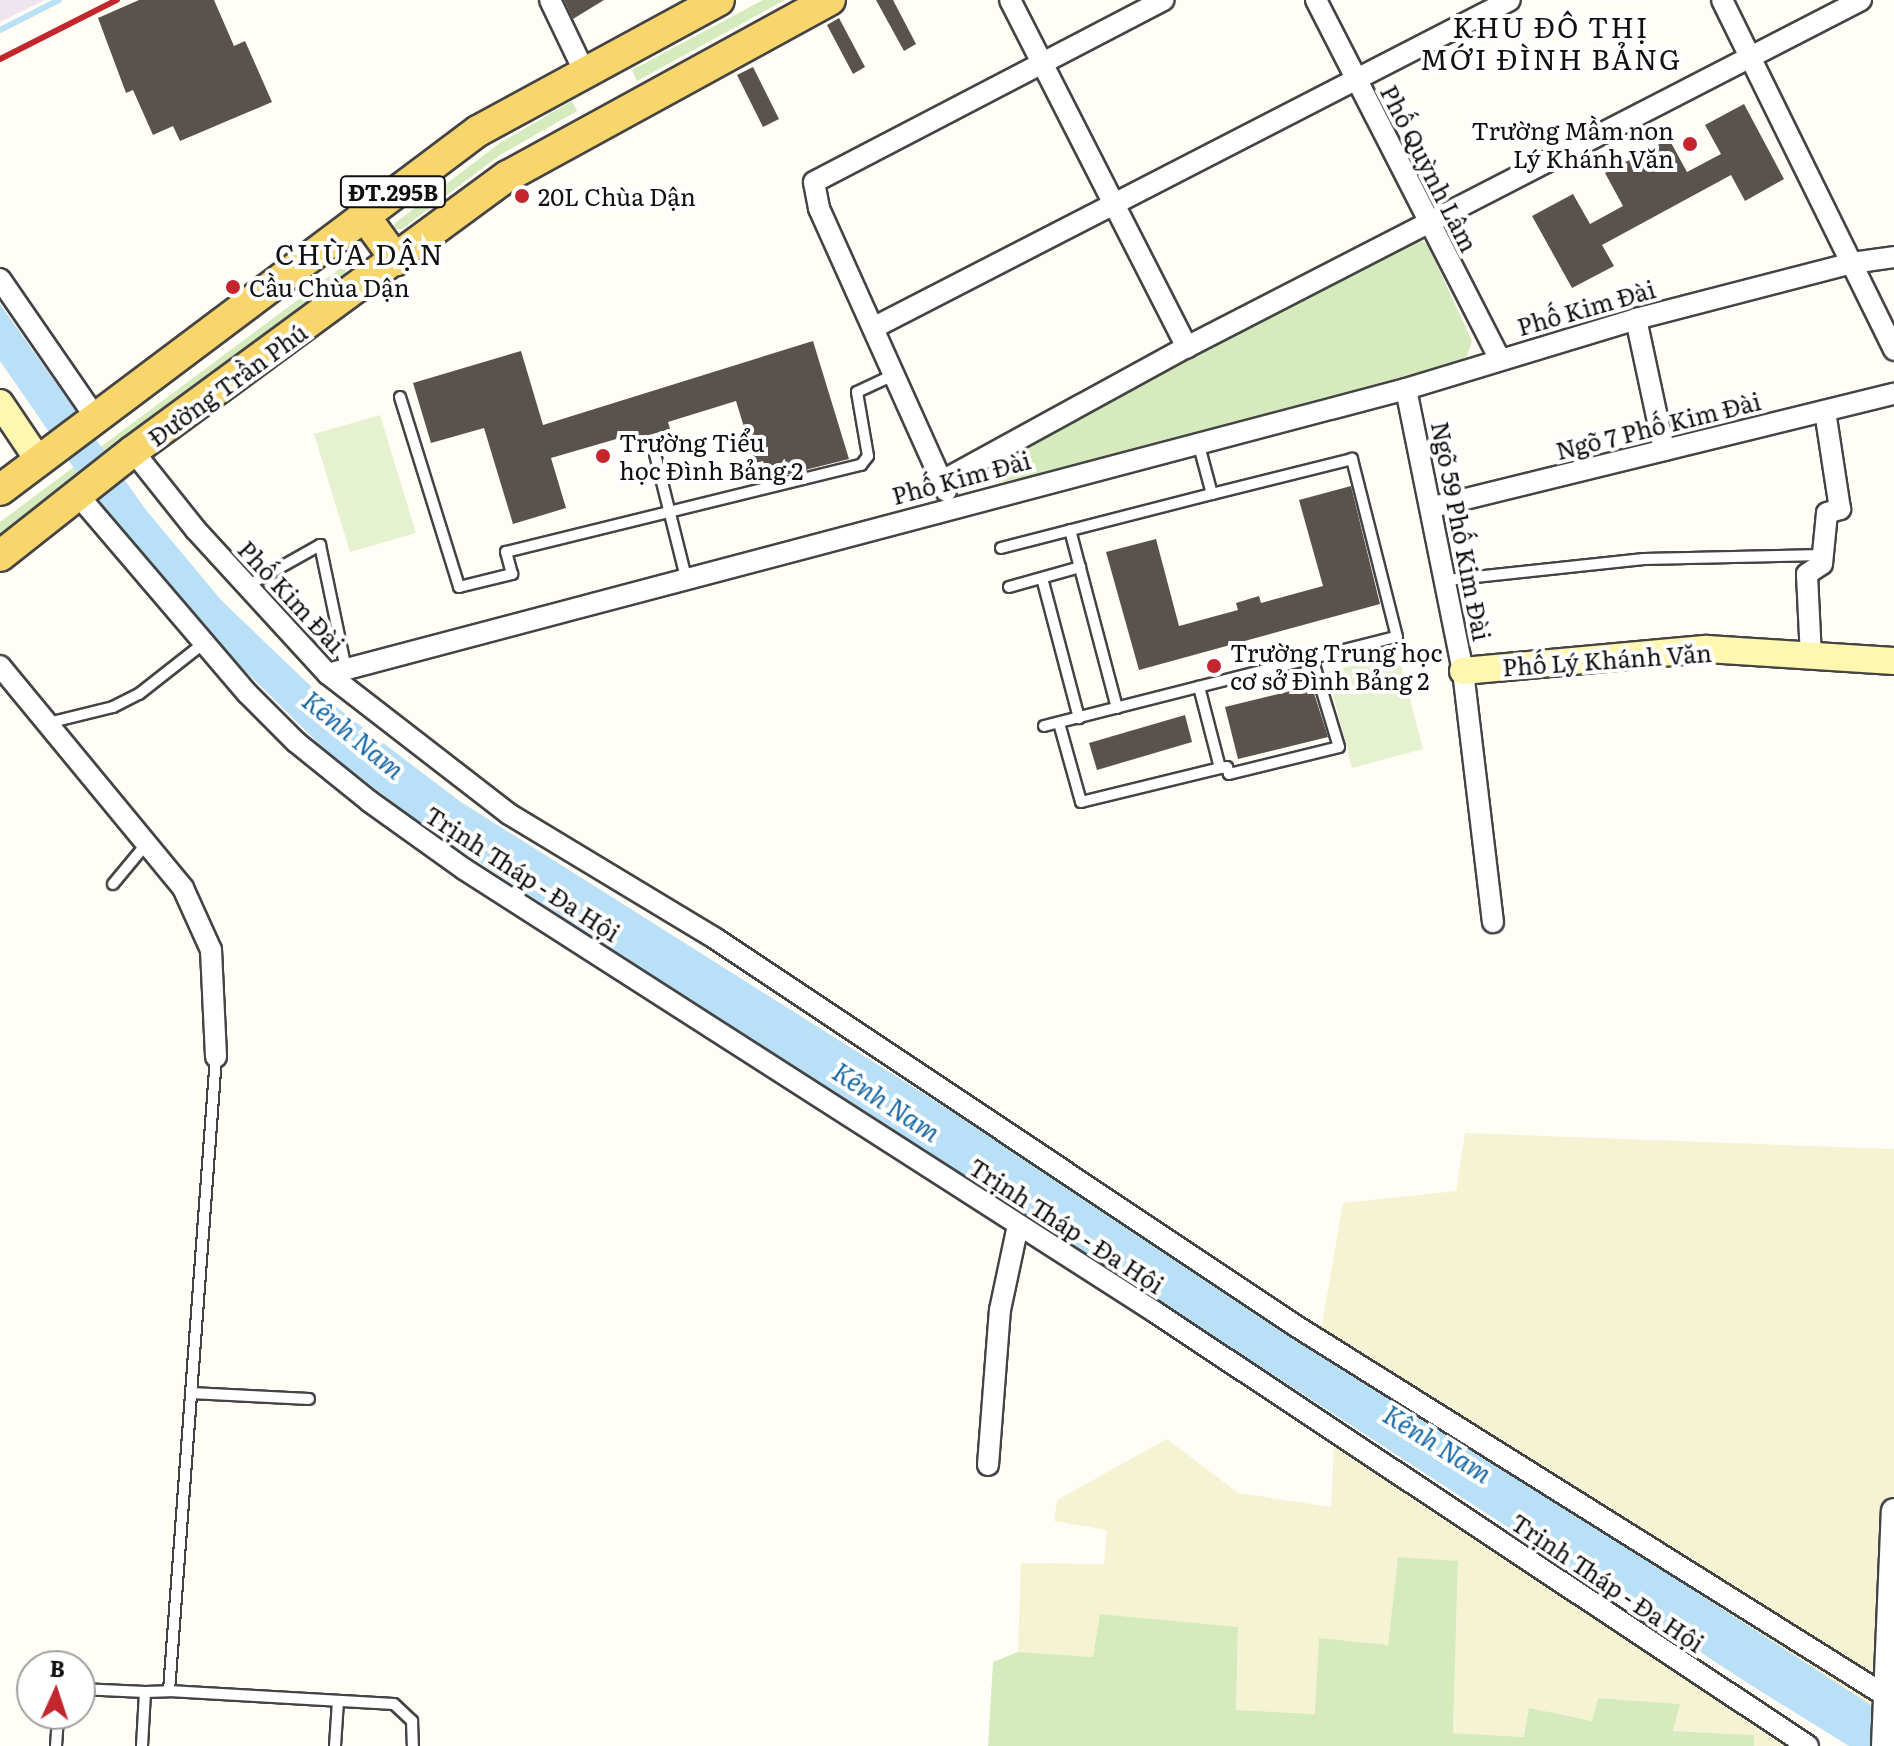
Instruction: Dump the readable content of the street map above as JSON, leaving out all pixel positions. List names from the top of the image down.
{
  "streets": {
    "main road": ["ĐT.295B", "Đường Trần Phú", "Phố Lý Khánh Văn"],
    "street": [
      "Phố Quỳnh Lâm",
      "Phố Kim Đài",
      "Ngõ 7 Phố Kim Đài",
      "Ngõ 59 Phố Kim Đài",
      "Trịnh Tháp - Đa Hội"
    ]
  },
  "crossings": [
    ["Phố Quỳnh Lâm", "Phố Kim Đài"],
    ["Phố Kim Đài", "Đường Trần Phú"],
    ["Phố Kim Đài", "Ngõ 59 Phố Kim Đài"],
    ["Đường Trần Phú", "Trịnh Tháp - Đa Hội"],
    ["Ngõ 7 Phố Kim Đài", "Ngõ 59 Phố Kim Đài"],
    ["Ngõ 59 Phố Kim Đài", "Phố Lý Khánh Văn"]
  ],
  "districts": ["KHU ĐÔ THỊ MỚI ĐÌNH BẢNG", "CHÙA DẬN"],
  "water": ["Kênh Nam"],
  "places": [
    "Trường Mầm non Lý Khánh Văn",
    "20L Chùa Dận",
    "Cầu Chùa Dận",
    "Trường Tiểu học Đình Bảng 2",
    "Trường Trung học cơ sở Đình Bảng 2"
  ],
  "north": "top"
}
